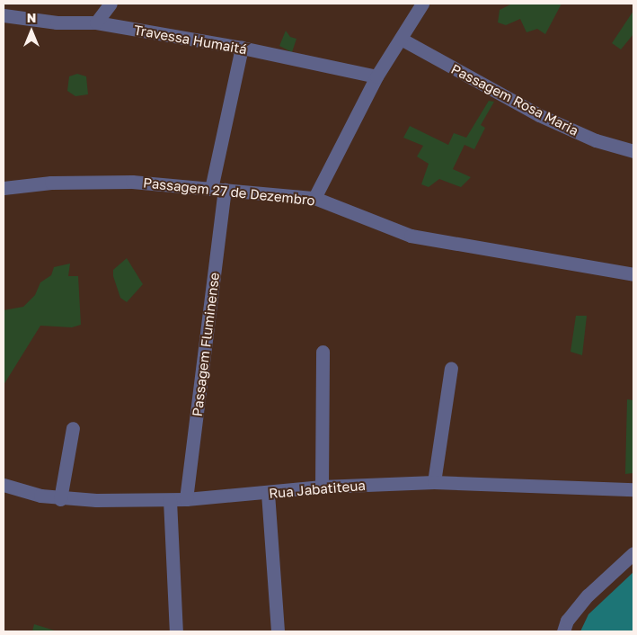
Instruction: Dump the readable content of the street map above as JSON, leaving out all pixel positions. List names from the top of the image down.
{
  "streets": {
    "street": [
      "Travessa Humaitá",
      "Passagem Rosa Maria",
      "Passagem 27 de Dezembro",
      "Passagem Fluminense",
      "Rua Jabatiteua"
    ]
  },
  "crossings": [
    ["Passagem 27 de Dezembro", "Passagem Fluminense"],
    ["Passagem Fluminense", "Rua Jabatiteua"]
  ],
  "north": "top"
}
